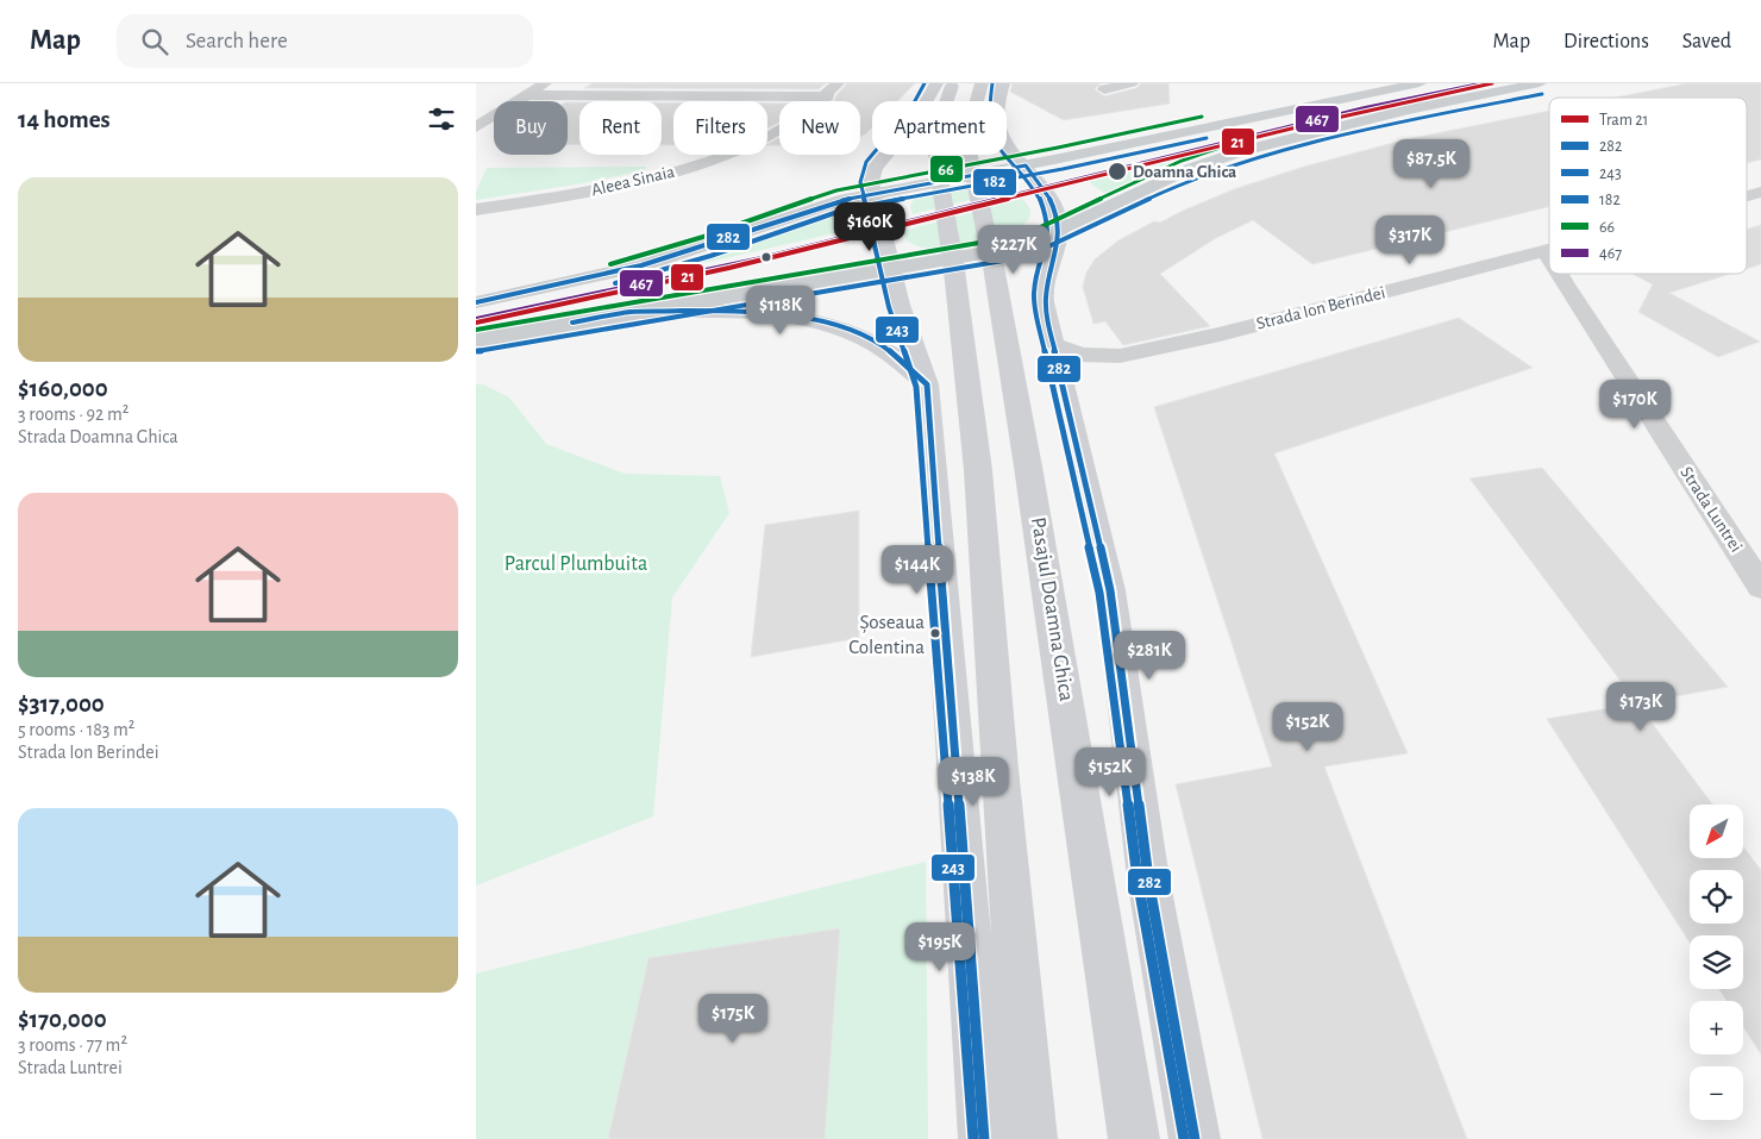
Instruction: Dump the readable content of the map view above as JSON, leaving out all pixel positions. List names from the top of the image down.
{
  "streets": {
    "main road": ["Pasajul Doamna Ghica"],
    "street": ["Aleea Sinaia", "Strada Ion Berindei", "Strada Luntrei"]
  },
  "crossings": [
    ["Strada Ion Berindei", "Strada Luntrei"]
  ],
  "parks": ["Parcul Plumbuita"],
  "places": ["Doamna Ghica", "Șoseaua Colentina"],
  "lines": [
    "tram line 21",
    "transit line 243",
    "transit line 66",
    "transit line 467",
    "transit line 182",
    "transit line 282"
  ],
  "legend": [
    "Tram 21",
    "282",
    "243",
    "182",
    "66",
    "467"
  ],
  "north": "bottom left",
  "page": {
    "header": "Map",
    "search": "Search here",
    "nav": ["Map", "Directions", "Saved"],
    "heading": "14 homes",
    "chip": [
      "Buy",
      "Rent",
      "Filters",
      "New",
      "Apartment"
    ],
    "price": [
      "$87.5K",
      "$160K",
      "$317K",
      "$227K",
      "$118K",
      "$170K",
      "$144K",
      "$281K",
      "$173K",
      "$152K",
      "$152K",
      "$138K",
      "$195K",
      "$175K"
    ],
    "list": [
      {
        "name": "$160,000",
        "note": "3 rooms · 92 m² · Strada Doamna Ghica"
      },
      {
        "name": "$317,000",
        "note": "5 rooms · 183 m² · Strada Ion Berindei"
      },
      {
        "name": "$170,000",
        "note": "3 rooms · 77 m² · Strada Luntrei"
      }
    ],
    "map_buttons": ["+", "−"]
  }
}
